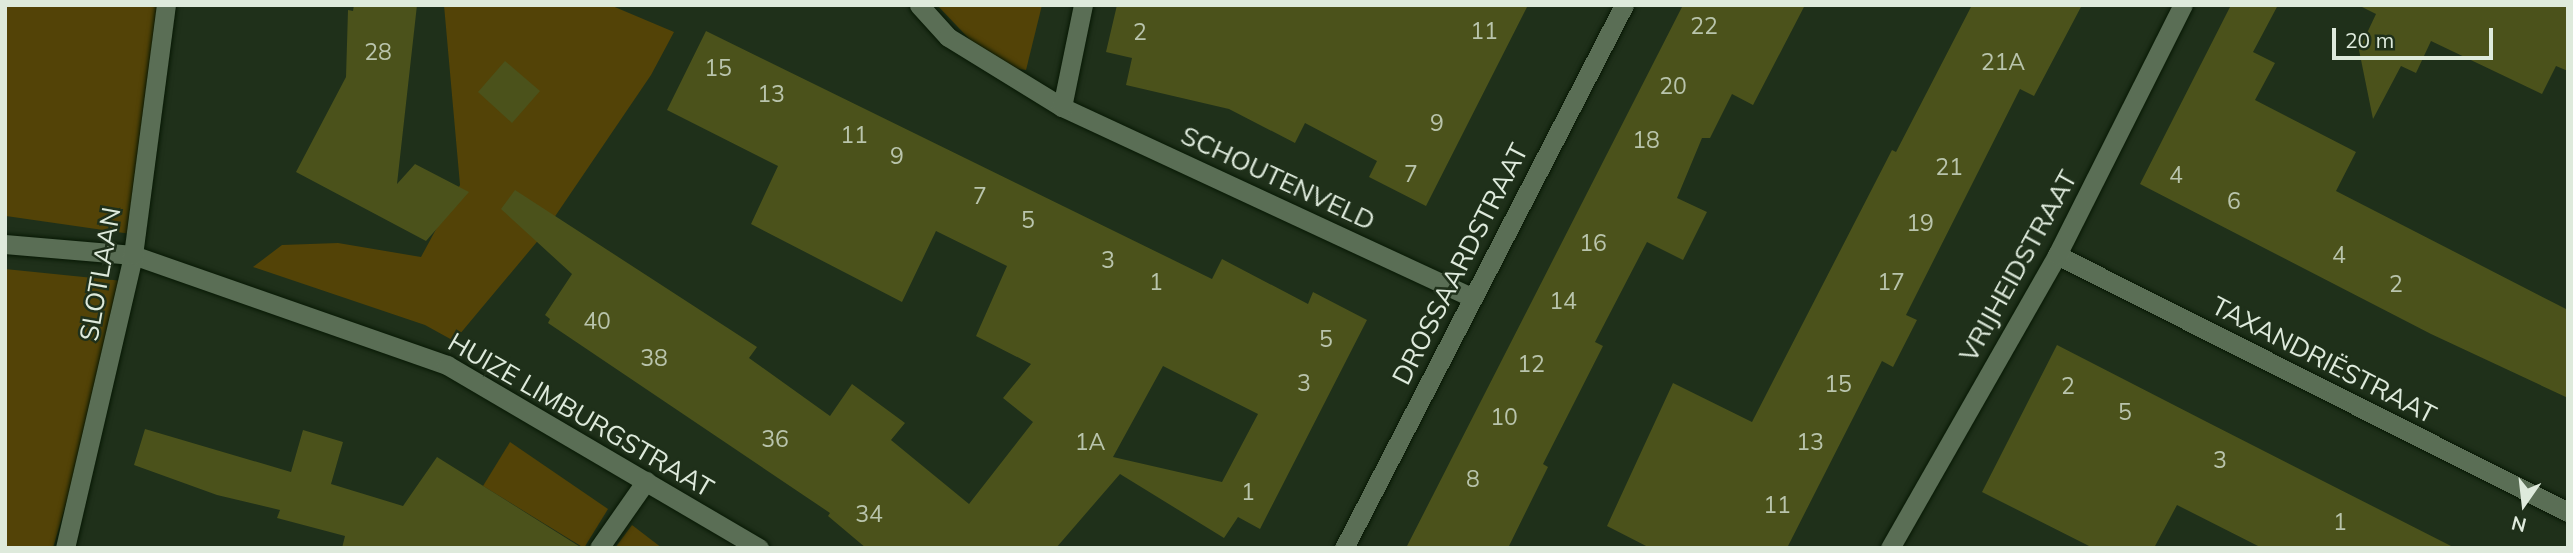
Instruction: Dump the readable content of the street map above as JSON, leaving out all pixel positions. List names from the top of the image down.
{
  "streets": {
    "street": [
      "SCHOUTENVELD",
      "DROSSAARDSTRAAT",
      "VRIJHEIDSTRAAT",
      "SLOTLAAN",
      "TAXANDRIËSTRAAT",
      "HUIZE LIMBURGSTRAAT"
    ]
  },
  "crossings": [
    ["SCHOUTENVELD", "DROSSAARDSTRAAT"],
    ["VRIJHEIDSTRAAT", "TAXANDRIËSTRAAT"],
    ["SLOTLAAN", "HUIZE LIMBURGSTRAAT"]
  ],
  "house_numbers": [
    "22",
    "11",
    "2",
    "28",
    "21A",
    "15",
    "20",
    "13",
    "9",
    "11",
    "18",
    "9",
    "21",
    "7",
    "4",
    "7",
    "6",
    "5",
    "19",
    "16",
    "4",
    "3",
    "1",
    "17",
    "2",
    "14",
    "40",
    "5",
    "38",
    "12",
    "3",
    "15",
    "2",
    "5",
    "10",
    "36",
    "1A",
    "13",
    "3",
    "8",
    "1",
    "11",
    "34",
    "1"
  ],
  "scale_bar": "20 m",
  "north": "bottom"
}
